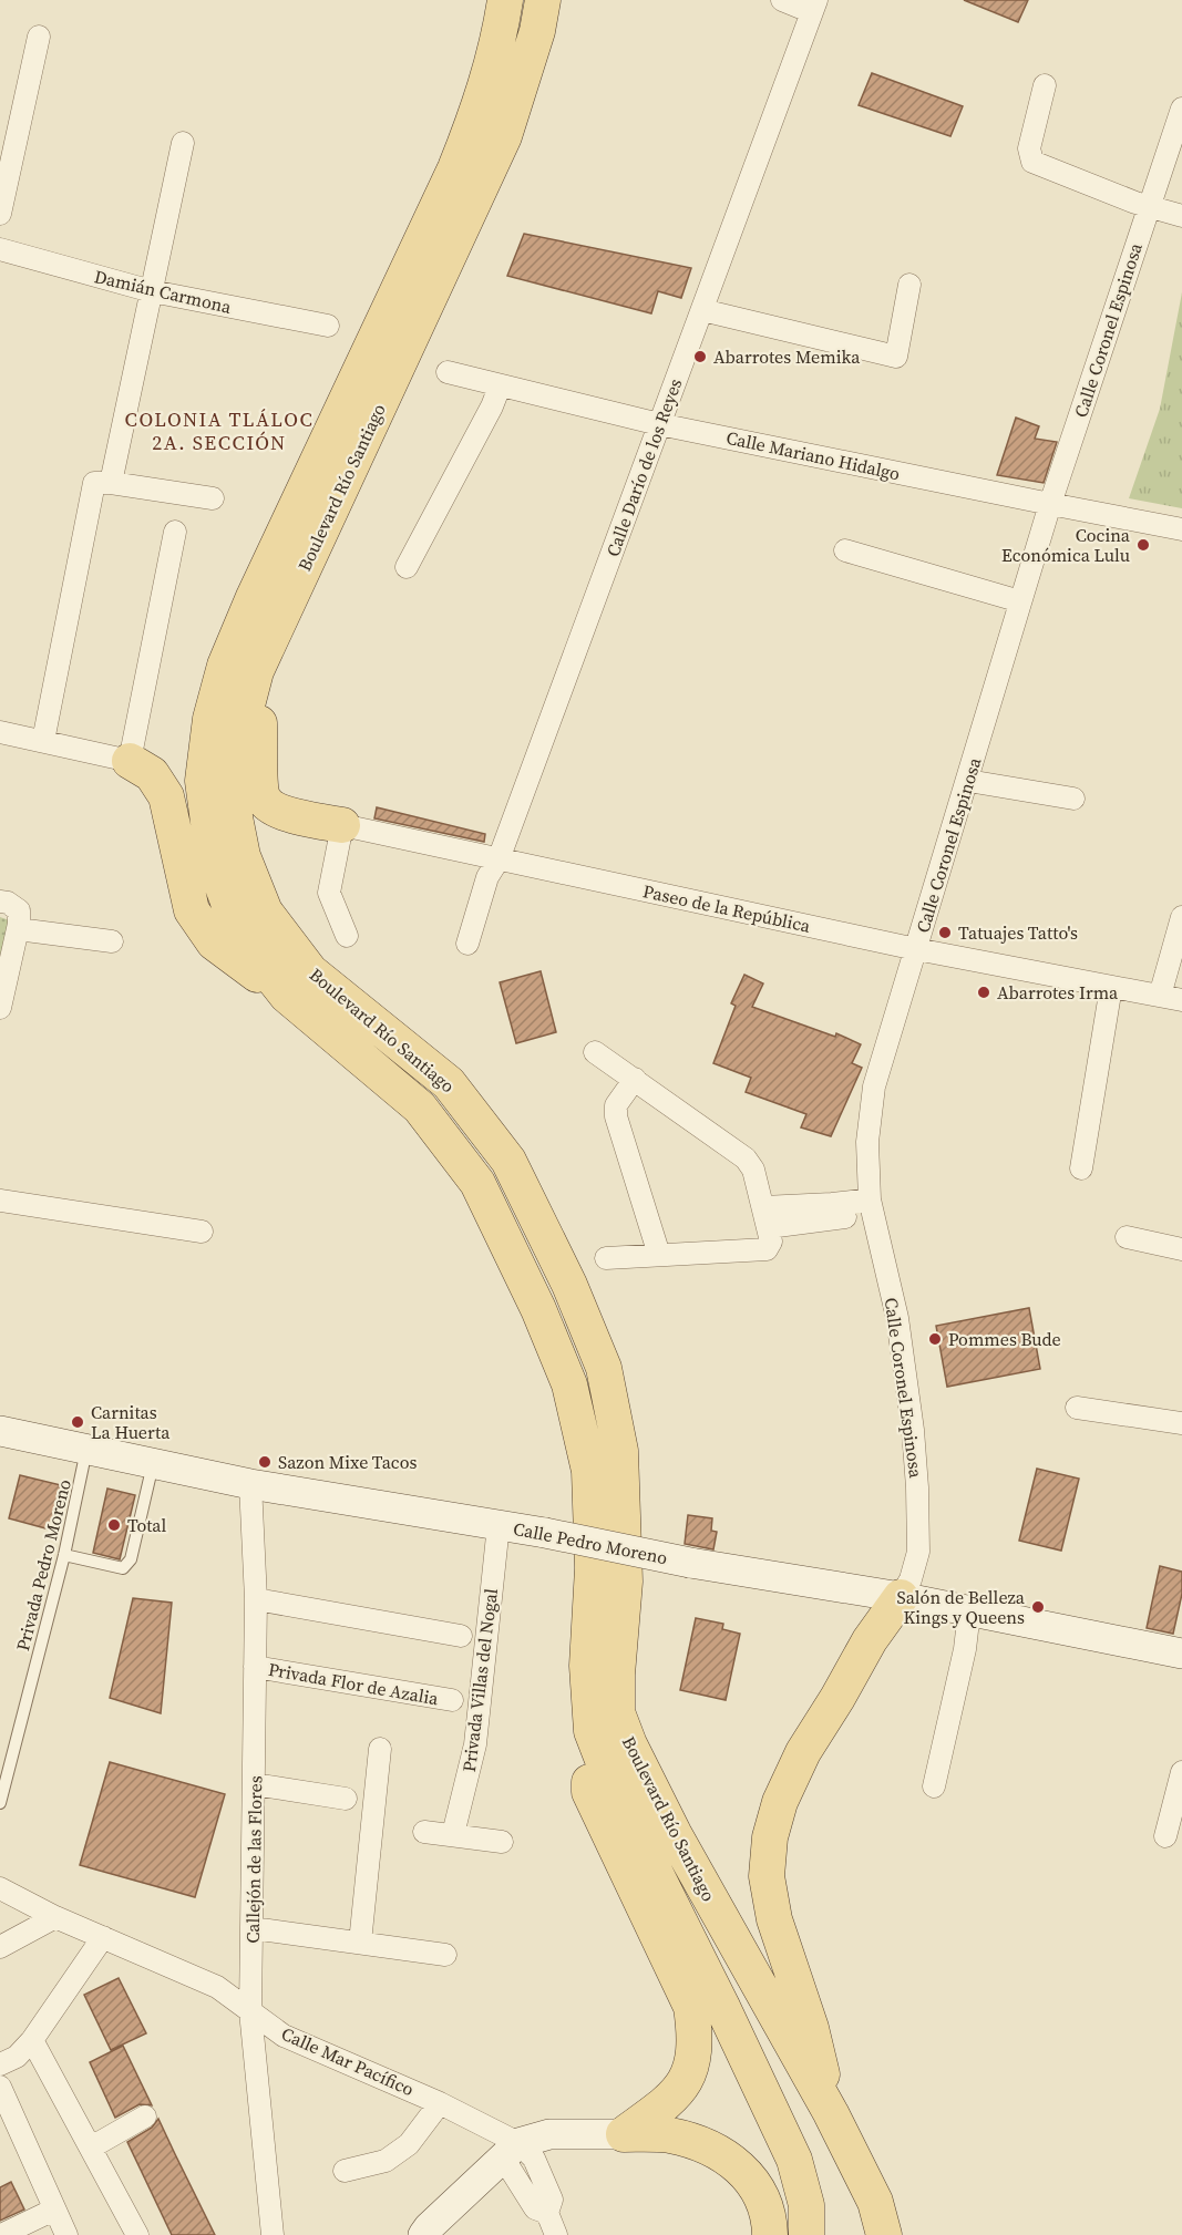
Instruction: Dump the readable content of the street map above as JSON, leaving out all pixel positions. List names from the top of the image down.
{
  "streets": {
    "main road": ["Boulevard Río Santiago"],
    "street": [
      "Damián Carmona",
      "Calle Coronel Espinosa",
      "Calle Mariano Hidalgo",
      "Calle Darío de los Reyes",
      "Paseo de la República",
      "Calle Pedro Moreno",
      "Privada Villas del Nogal",
      "Privada Flor de Azalia",
      "Callejón de las Flores",
      "Calle Mar Pacífico"
    ],
    "lane": ["Privada Pedro Moreno"]
  },
  "crossings": [
    ["Calle Coronel Espinosa", "Calle Mariano Hidalgo"],
    ["Calle Coronel Espinosa", "Paseo de la República"],
    ["Calle Coronel Espinosa", "Calle Pedro Moreno"],
    ["Calle Mariano Hidalgo", "Calle Darío de los Reyes"],
    ["Calle Darío de los Reyes", "Paseo de la República"],
    ["Calle Pedro Moreno", "Privada Pedro Moreno"],
    ["Calle Pedro Moreno", "Privada Villas del Nogal"],
    ["Calle Pedro Moreno", "Callejón de las Flores"],
    ["Privada Flor de Azalia", "Callejón de las Flores"],
    ["Callejón de las Flores", "Calle Mar Pacífico"]
  ],
  "districts": ["COLONIA TLÁLOC 2A. SECCIÓN"],
  "places": [
    "Abarrotes Memika",
    "Cocina Económica Lulu",
    "Tatuajes Tatto's",
    "Abarrotes Irma",
    "Pommes Bude",
    "Carnitas La Huerta",
    "Sazon Mixe Tacos",
    "Total",
    "Salón de Belleza Kings y Queens"
  ]
}
